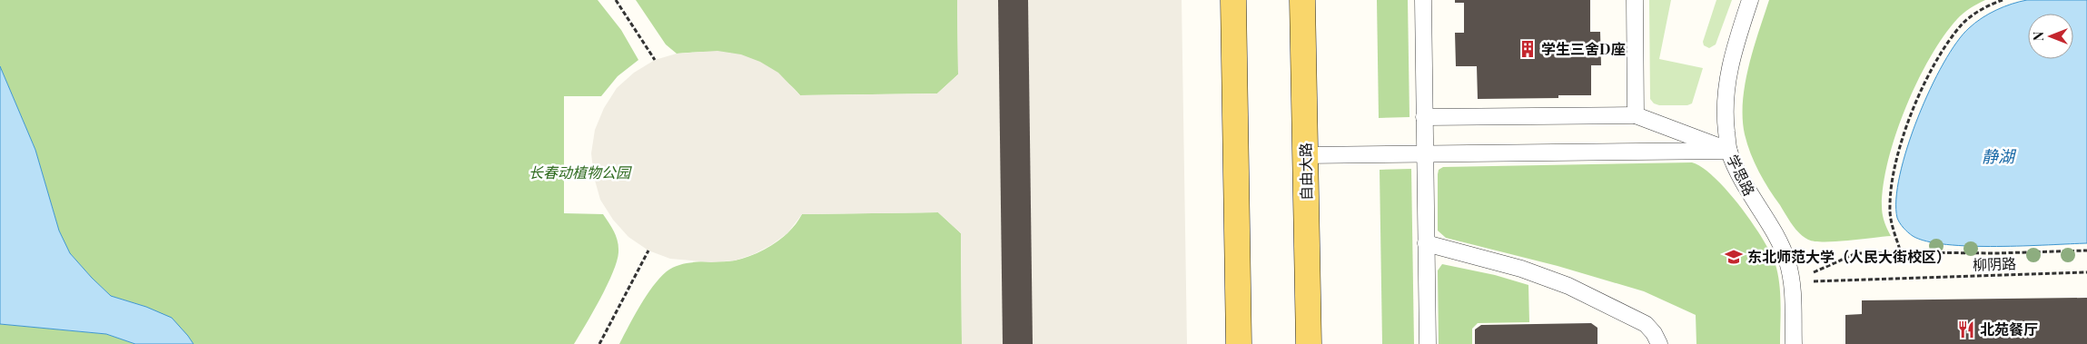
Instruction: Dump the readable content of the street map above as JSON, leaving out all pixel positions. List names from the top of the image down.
{
  "streets": {
    "main road": ["自由大路"],
    "lane": ["学思路"],
    "path": ["柳阴路"]
  },
  "crossings": [
    ["学思路", "柳阴路"]
  ],
  "water": ["静湖"],
  "parks": ["长春动植物公园"],
  "places": {
    "building": ["学生三舍D座"],
    "school or university": ["东北师范大学（人民大街校区）"],
    "restaurant": ["北苑餐厅"]
  },
  "north": "left"
}
